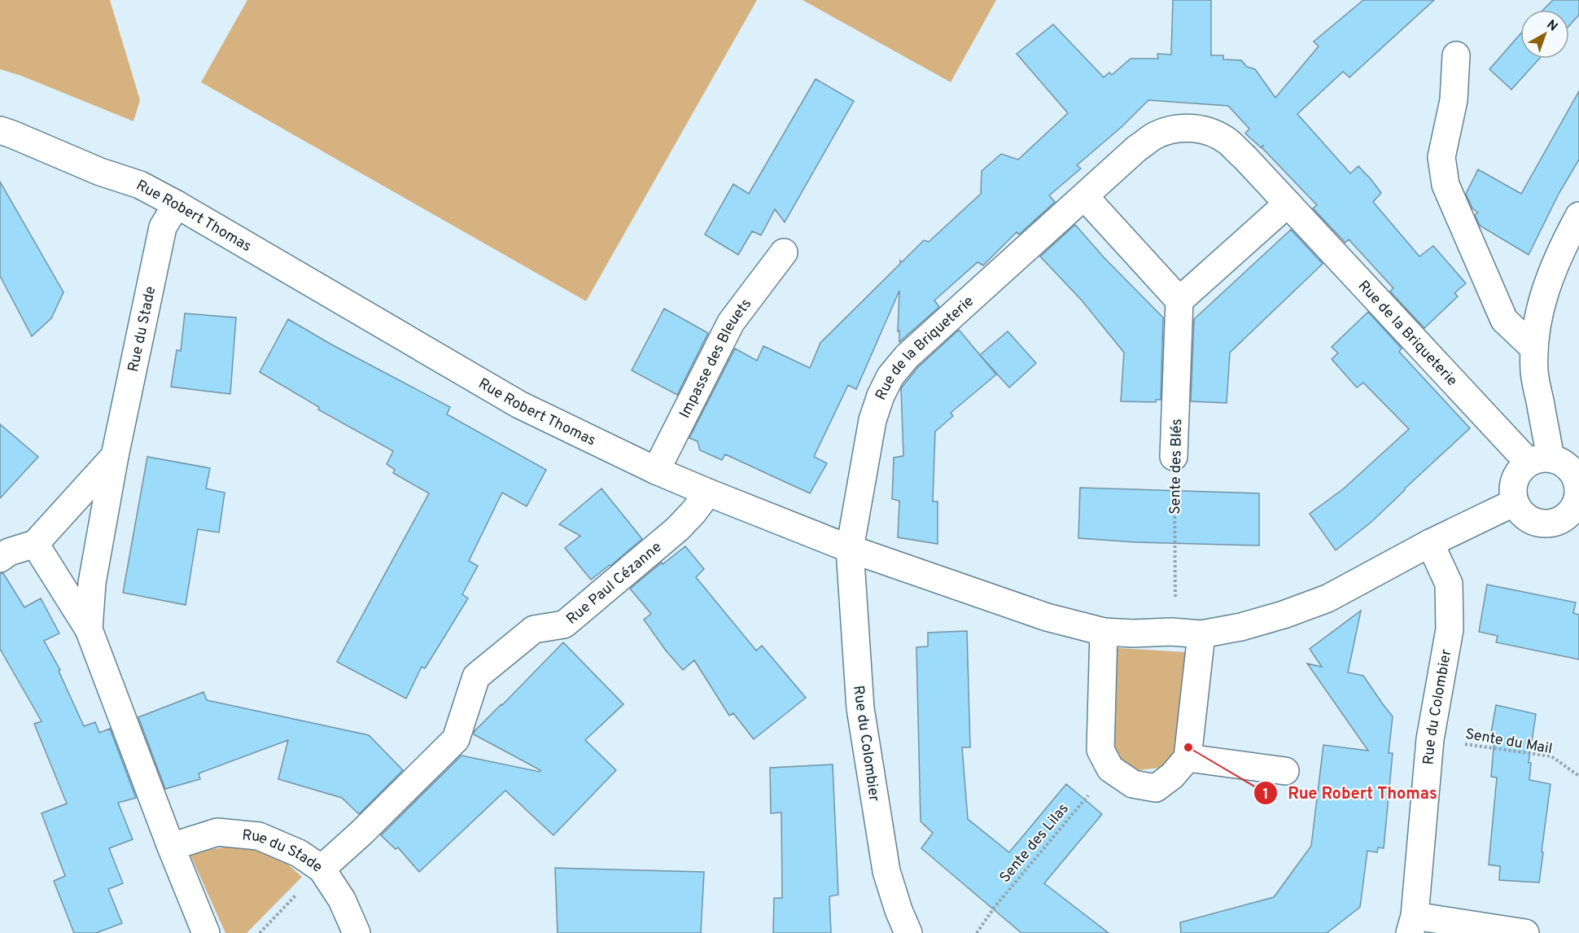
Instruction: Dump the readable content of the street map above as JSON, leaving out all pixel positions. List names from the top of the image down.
{
  "streets": {
    "street": [
      "Rue Robert Thomas",
      "Rue du Stade",
      "Rue de la Briqueterie",
      "Impasse des Bleuets",
      "Sente des Blés",
      "Rue Paul Cézanne",
      "Rue du Colombier"
    ],
    "path": ["Sente du Mail", "Sente des Lilas"]
  },
  "crossings": [
    ["Rue Robert Thomas", "Rue du Stade"],
    ["Rue Robert Thomas", "Rue de la Briqueterie"],
    ["Rue Robert Thomas", "Impasse des Bleuets"],
    ["Rue Robert Thomas", "Sente des Blés"],
    ["Rue Robert Thomas", "Rue Paul Cézanne"],
    ["Rue Robert Thomas", "Rue du Colombier"],
    ["Rue du Stade", "Rue Paul Cézanne"],
    ["Rue de la Briqueterie", "Rue du Colombier"],
    ["Rue du Colombier", "Sente du Mail"]
  ],
  "places": ["Rue Robert Thomas"],
  "north": "top right"
}
